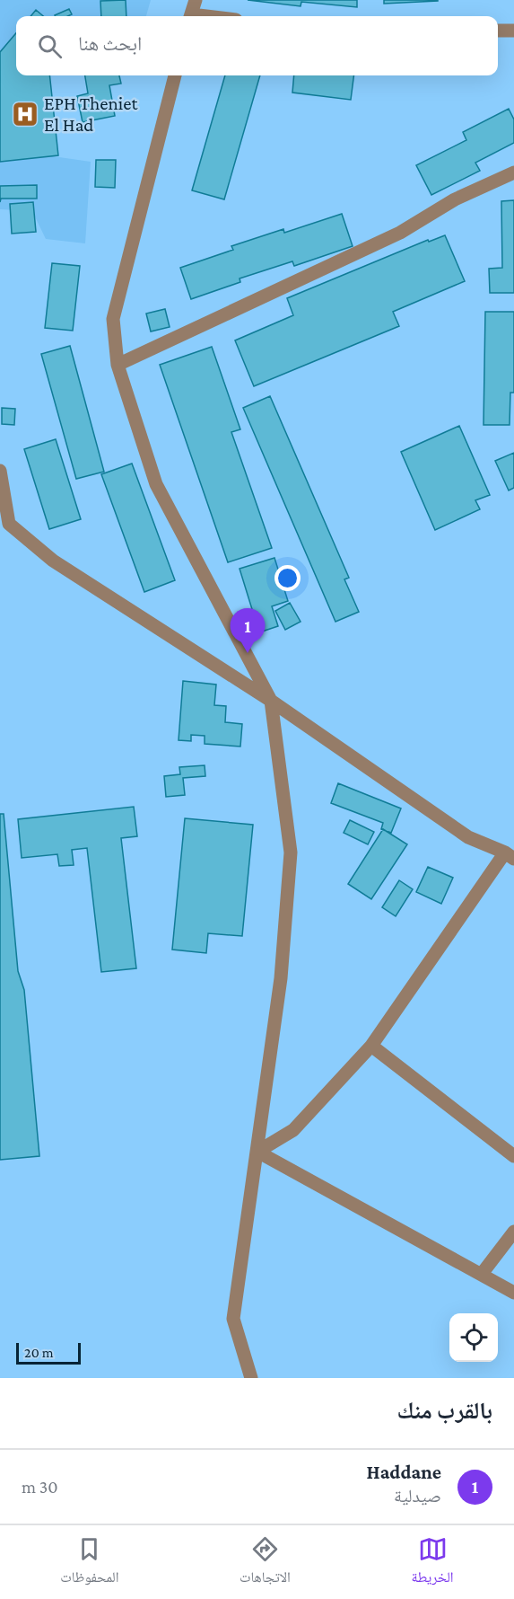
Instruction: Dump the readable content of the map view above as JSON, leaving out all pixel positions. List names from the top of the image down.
{
  "places": {
    "hospital": ["EPH Theniet El Had"]
  },
  "scale_bar": "20 m",
  "page": {
    "search": "ابحث هنا",
    "pins": "1",
    "scale": "20 m",
    "heading": "بالقرب منك",
    "list": [
      {
        "mark": "1",
        "name": "Haddane",
        "note": "صيدلية",
        "value": "30 m"
      }
    ],
    "nav": ["الخريطة", "الاتجاهات", "المحفوظات"]
  }
}
